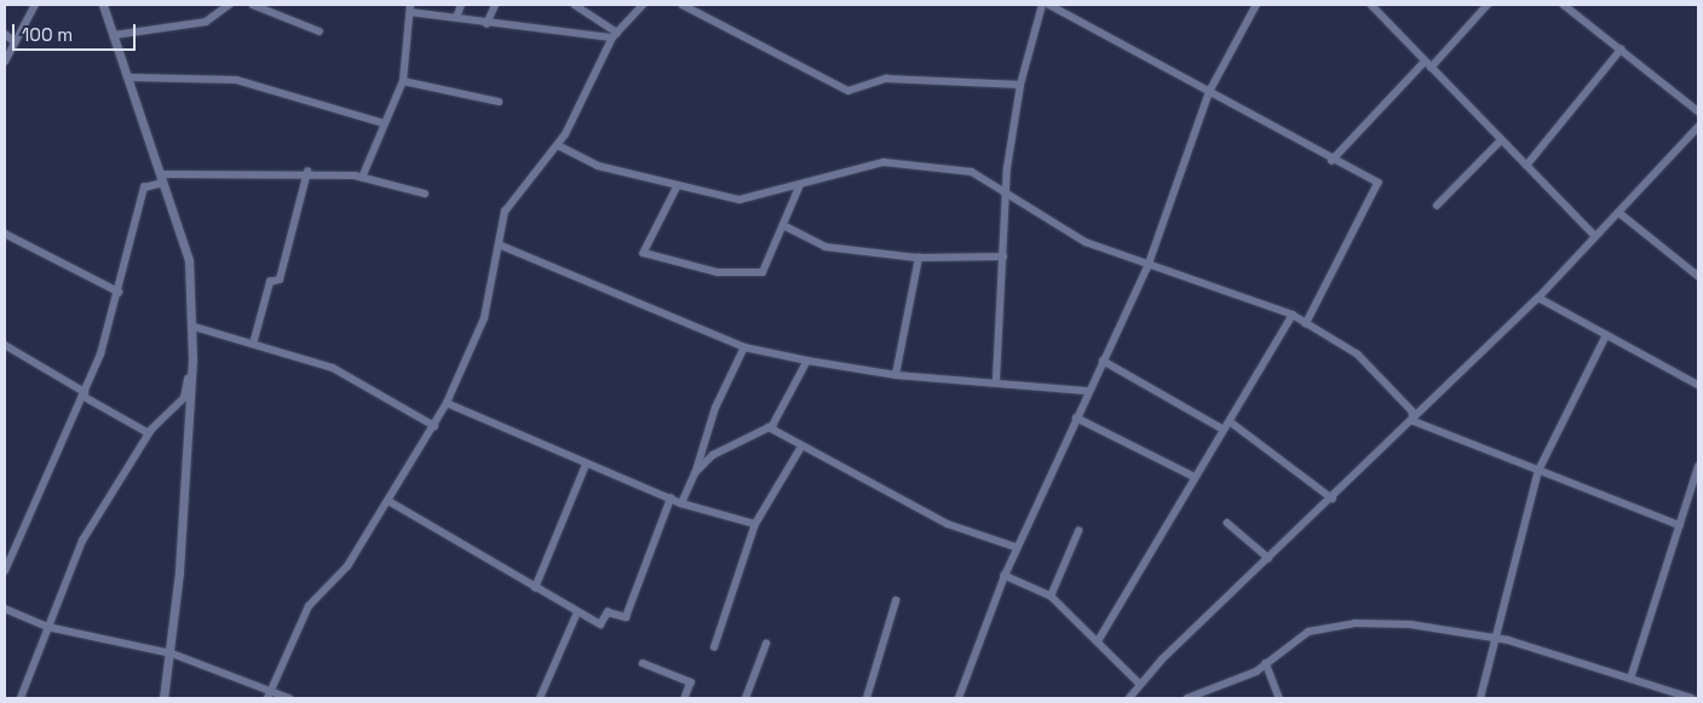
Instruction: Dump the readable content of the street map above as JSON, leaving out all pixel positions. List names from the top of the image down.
{
  "scale_bar": "100 m"
}
